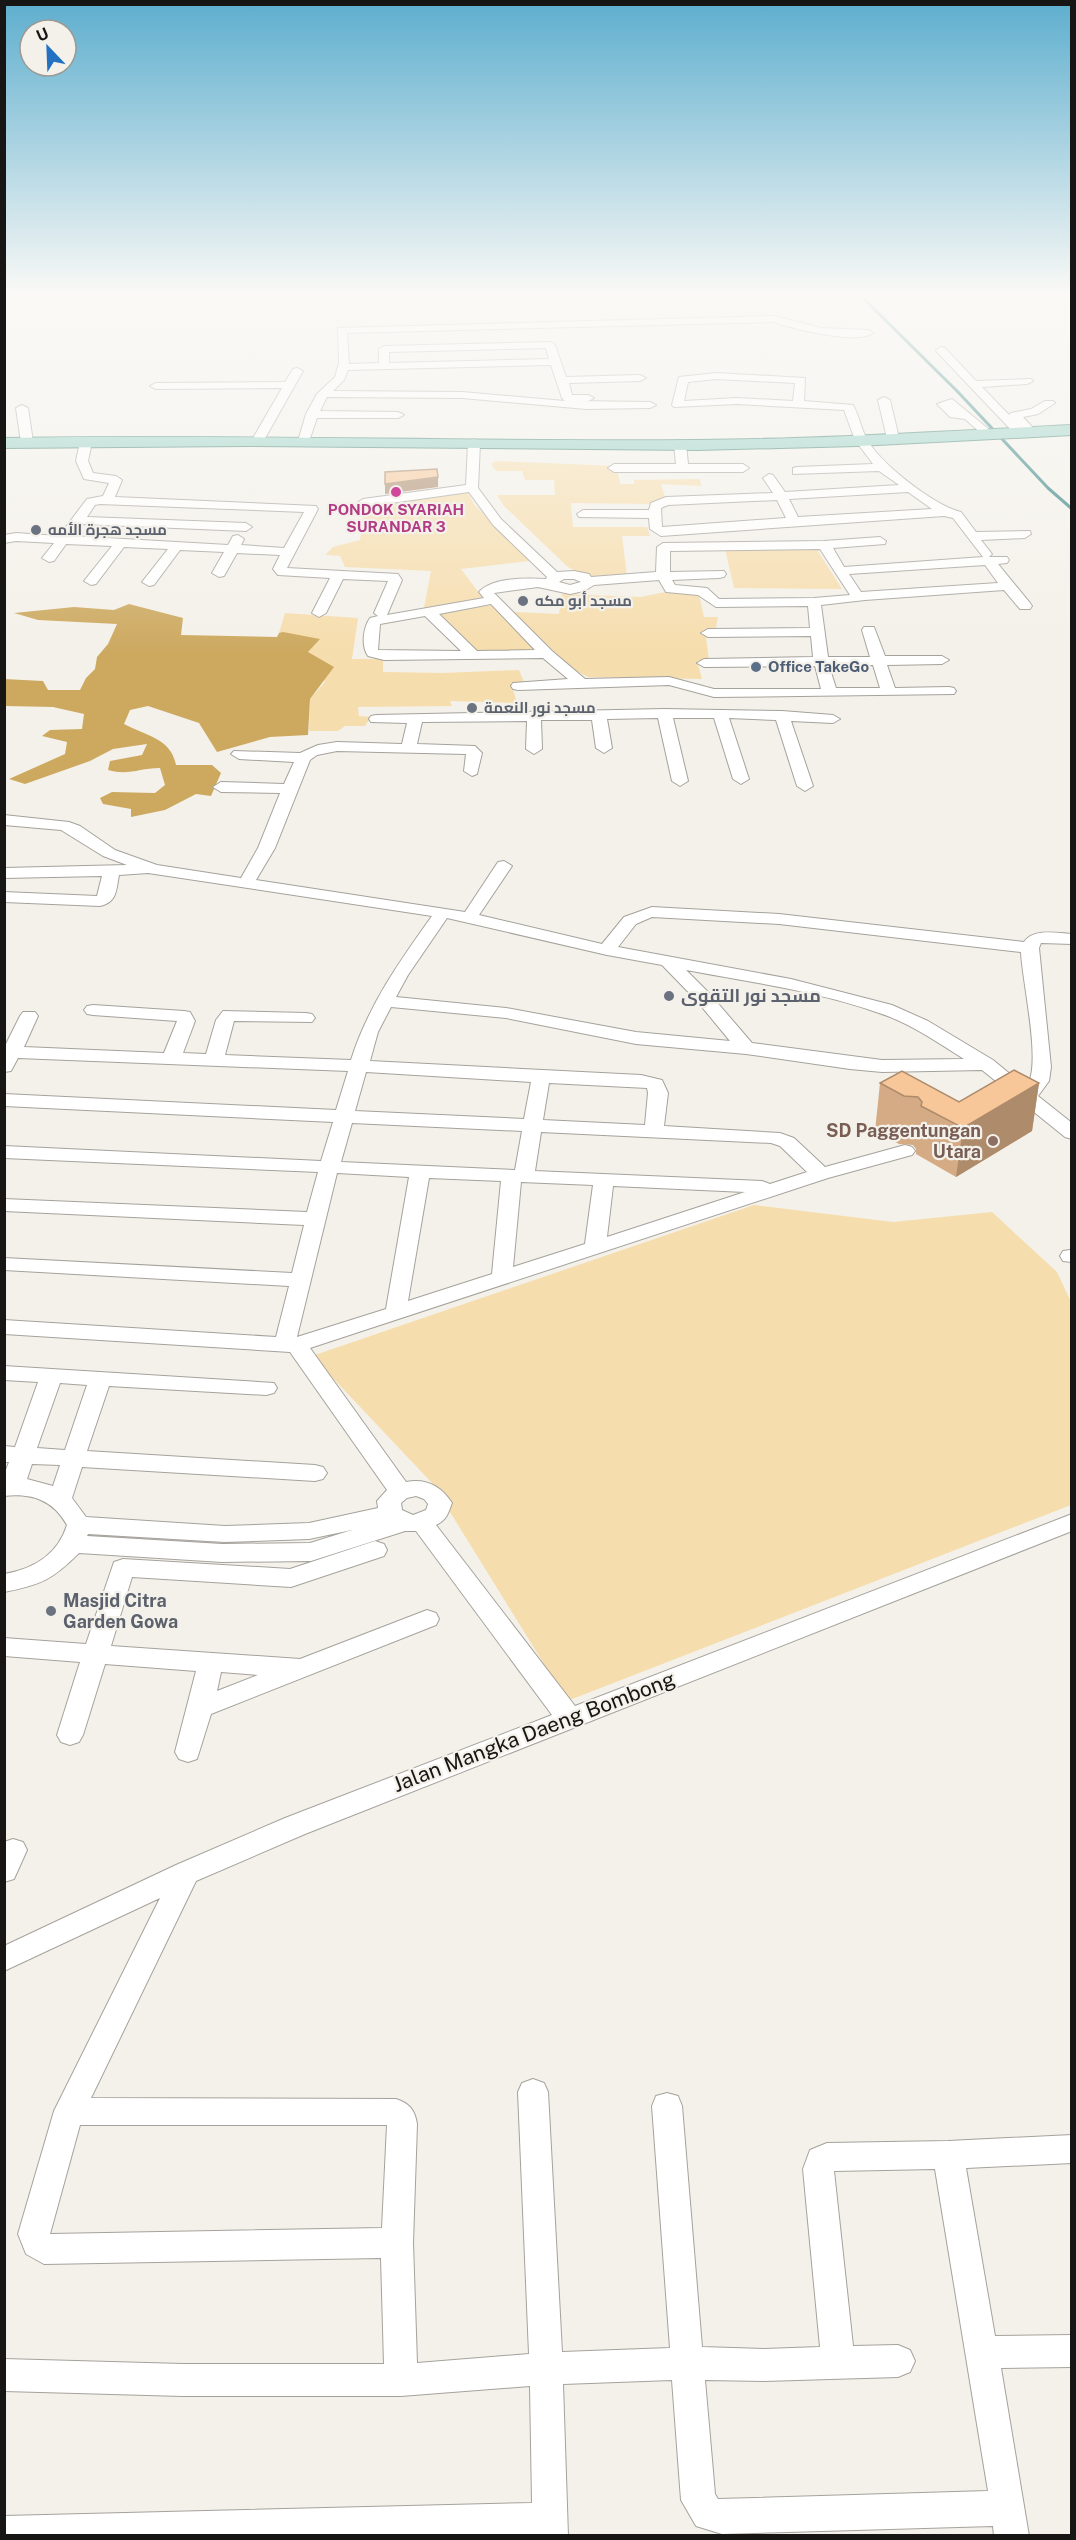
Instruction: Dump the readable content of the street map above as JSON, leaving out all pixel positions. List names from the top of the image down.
{
  "streets": {
    "street": ["Jalan Mangka Daeng Bombong"]
  },
  "places": [
    "PONDOK SYARIAH SURANDAR 3",
    "مسجد هجرة الأمه",
    "مسجد أبو مكه",
    "Office TakeGo",
    "مسجد نور النعمة",
    "مسجد نور التقوى",
    "SD Paggentungan Utara",
    "Masjid Citra Garden Gowa"
  ],
  "north": "top left"
}
